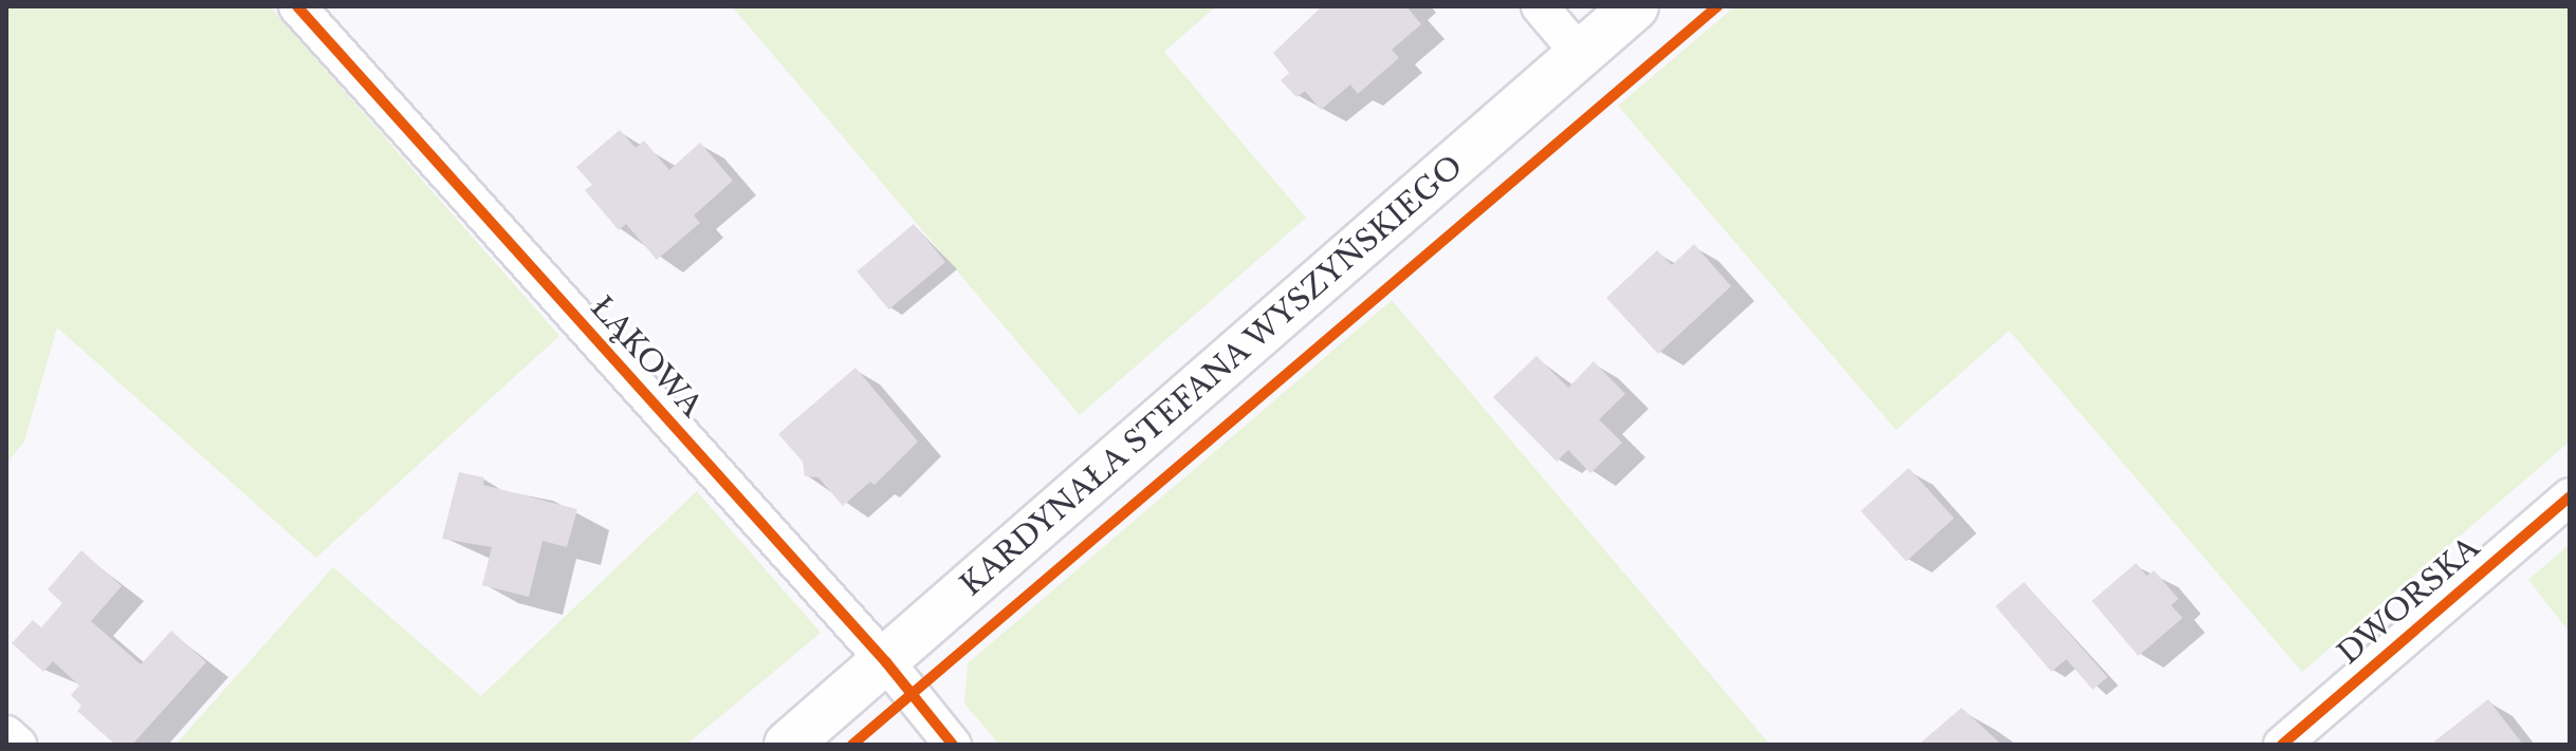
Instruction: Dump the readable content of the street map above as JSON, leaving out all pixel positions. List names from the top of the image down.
{
  "streets": {
    "main road": ["KARDYNAŁA STEFANA WYSZYŃSKIEGO"],
    "street": ["ŁĄKOWA", "DWORSKA"]
  },
  "crossings": [
    ["ŁĄKOWA", "KARDYNAŁA STEFANA WYSZYŃSKIEGO"]
  ]
}
